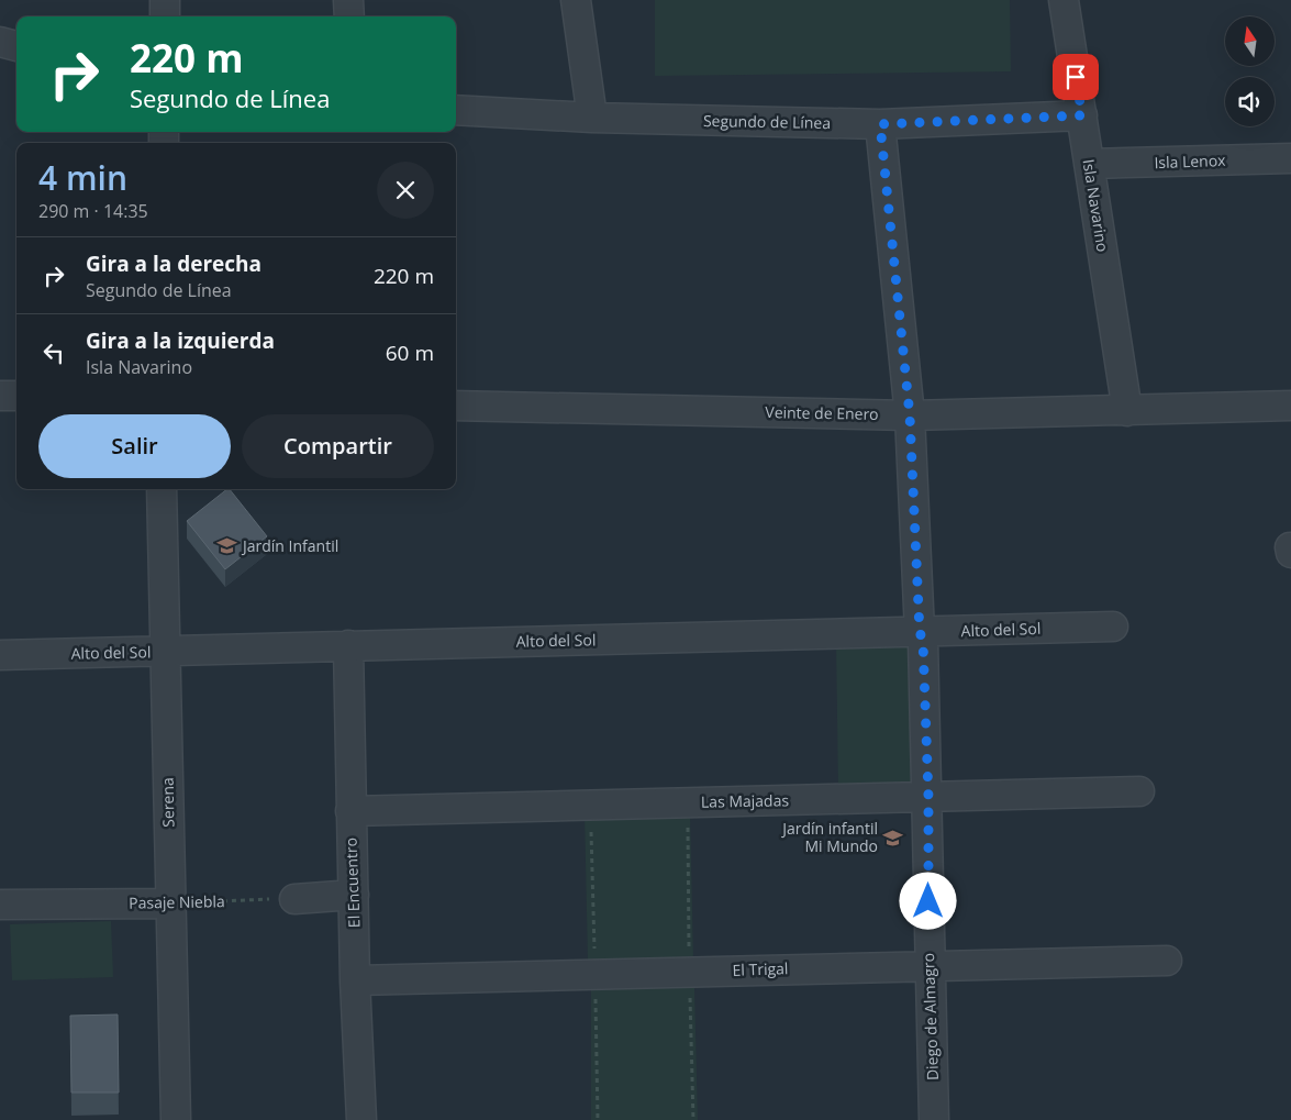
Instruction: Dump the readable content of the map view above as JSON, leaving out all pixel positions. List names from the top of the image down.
{
  "streets": {
    "street": [
      "Segundo de Línea",
      "Isla Lenox",
      "Isla Navarino",
      "Veinte de Enero",
      "Alto del Sol",
      "Las Majadas",
      "Serena",
      "El Encuentro",
      "Pasaje Niebla",
      "El Trigal",
      "Diego de Almagro"
    ]
  },
  "crossings": [
    ["Segundo de Línea", "Isla Navarino"],
    ["Segundo de Línea", "Diego de Almagro"],
    ["Isla Lenox", "Isla Navarino"],
    ["Isla Navarino", "Veinte de Enero"],
    ["Veinte de Enero", "Diego de Almagro"],
    ["Alto del Sol", "Serena"],
    ["Alto del Sol", "El Encuentro"],
    ["Alto del Sol", "Diego de Almagro"],
    ["Las Majadas", "El Encuentro"],
    ["Las Majadas", "Diego de Almagro"],
    ["Serena", "Pasaje Niebla"],
    ["El Encuentro", "El Trigal"],
    ["El Trigal", "Diego de Almagro"]
  ],
  "places": {
    "school or university": ["Jardín Infantil", "Jardín infantil Mi Mundo"]
  },
  "north": "top",
  "page": {
    "turn": ["220 m", "Segundo de Línea"],
    "heading": ["4 min", "290 m · 14:35"],
    "list": [
      {
        "name": "Gira a la derecha",
        "note": "Segundo de Línea",
        "value": "220 m"
      },
      {
        "name": "Gira a la izquierda",
        "note": "Isla Navarino",
        "value": "60 m"
      }
    ],
    "buttons": ["Salir", "Compartir"]
  }
}
